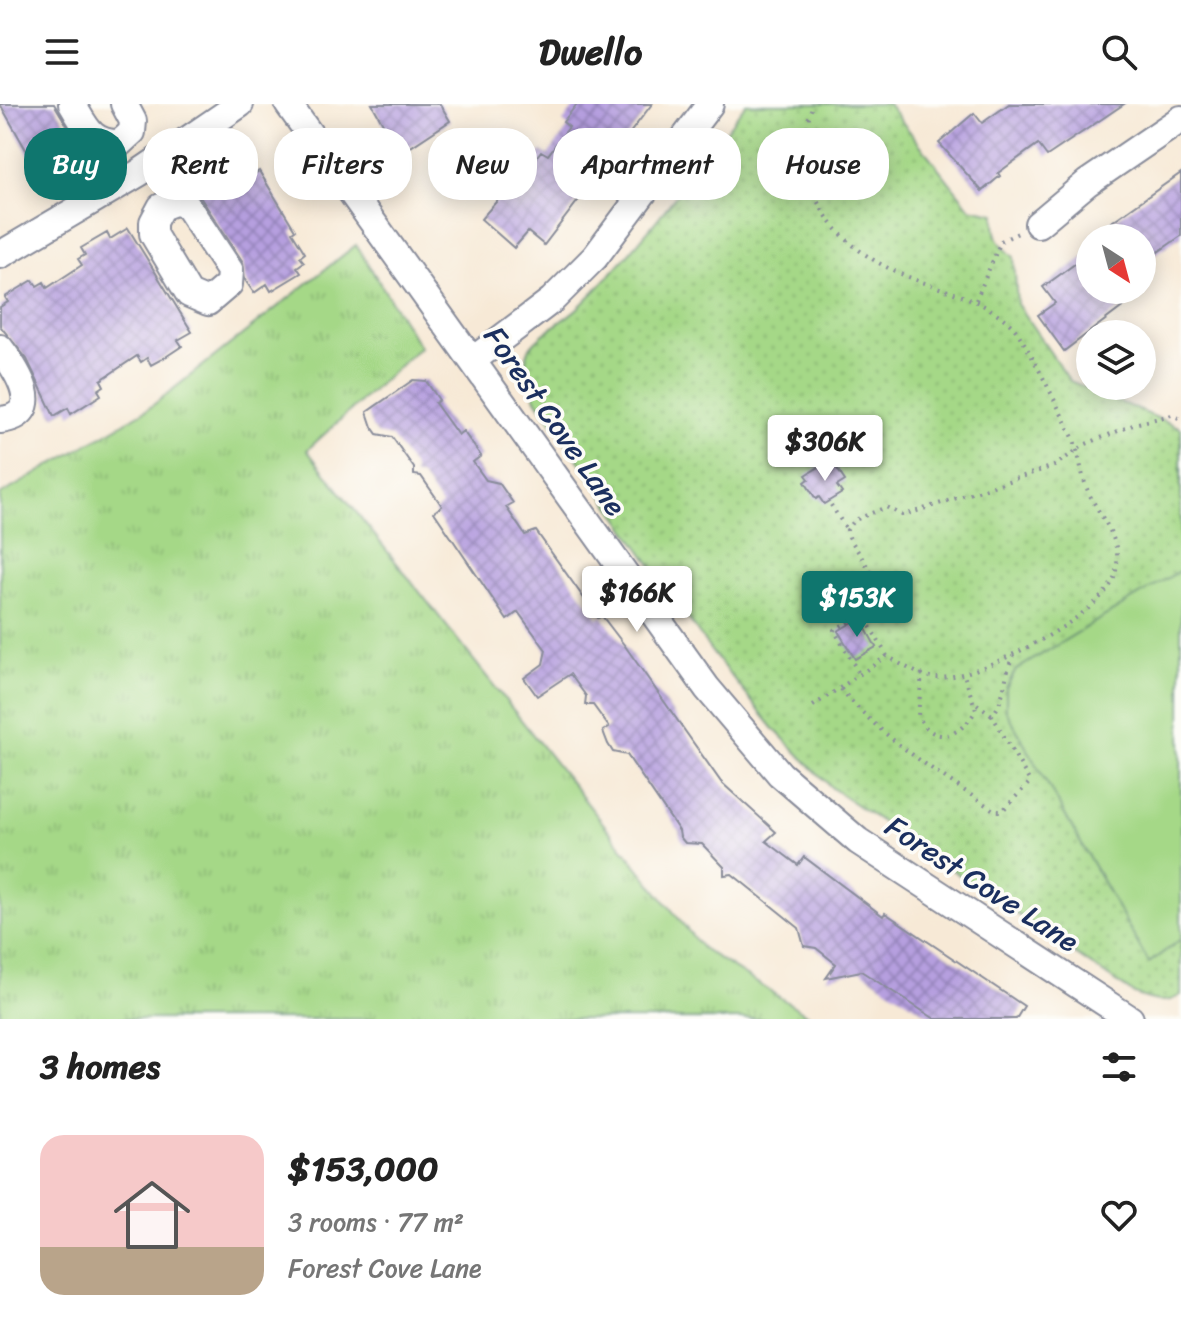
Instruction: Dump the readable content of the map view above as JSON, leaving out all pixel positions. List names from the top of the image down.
{
  "streets": {
    "street": ["Forest Cove Lane"]
  },
  "north": "bottom right",
  "page": {
    "header": "Dwello",
    "chip": [
      "Buy",
      "Rent",
      "Filters",
      "New",
      "Apartment",
      "House"
    ],
    "price": ["$306K", "$166K", "$153K"],
    "heading": "3 homes",
    "list": [
      {
        "name": "$153,000",
        "note": "3 rooms · 77 m² · Forest Cove Lane"
      }
    ]
  }
}
